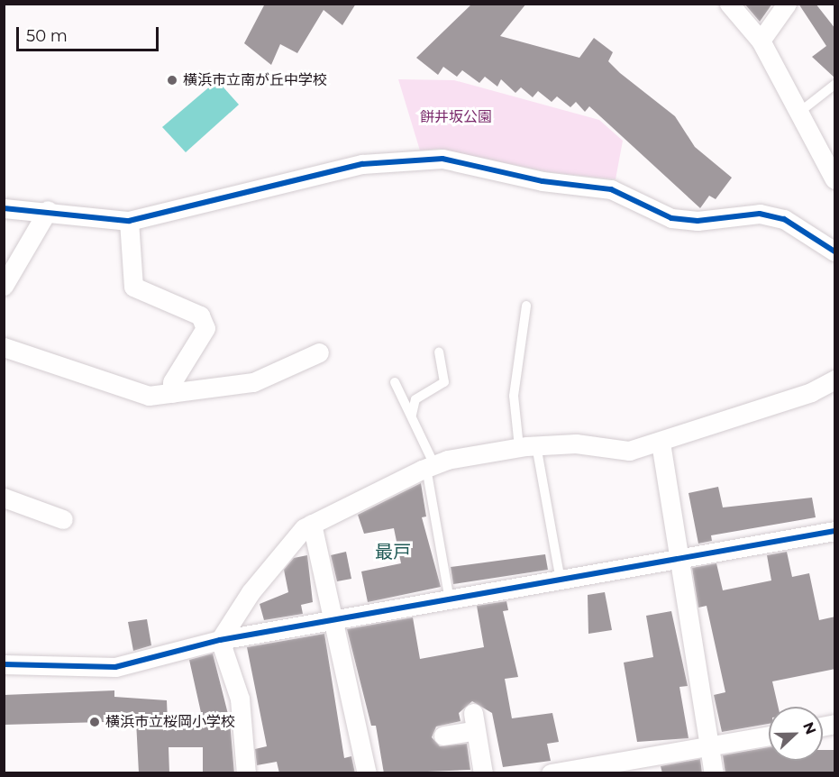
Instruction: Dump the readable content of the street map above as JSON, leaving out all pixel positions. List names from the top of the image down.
{
  "districts": ["最戸"],
  "parks": ["餅井坂公園"],
  "places": ["横浜市立南が丘中学校", "横浜市立桜岡小学校"],
  "scale_bar": "50 m",
  "north": "right"
}
